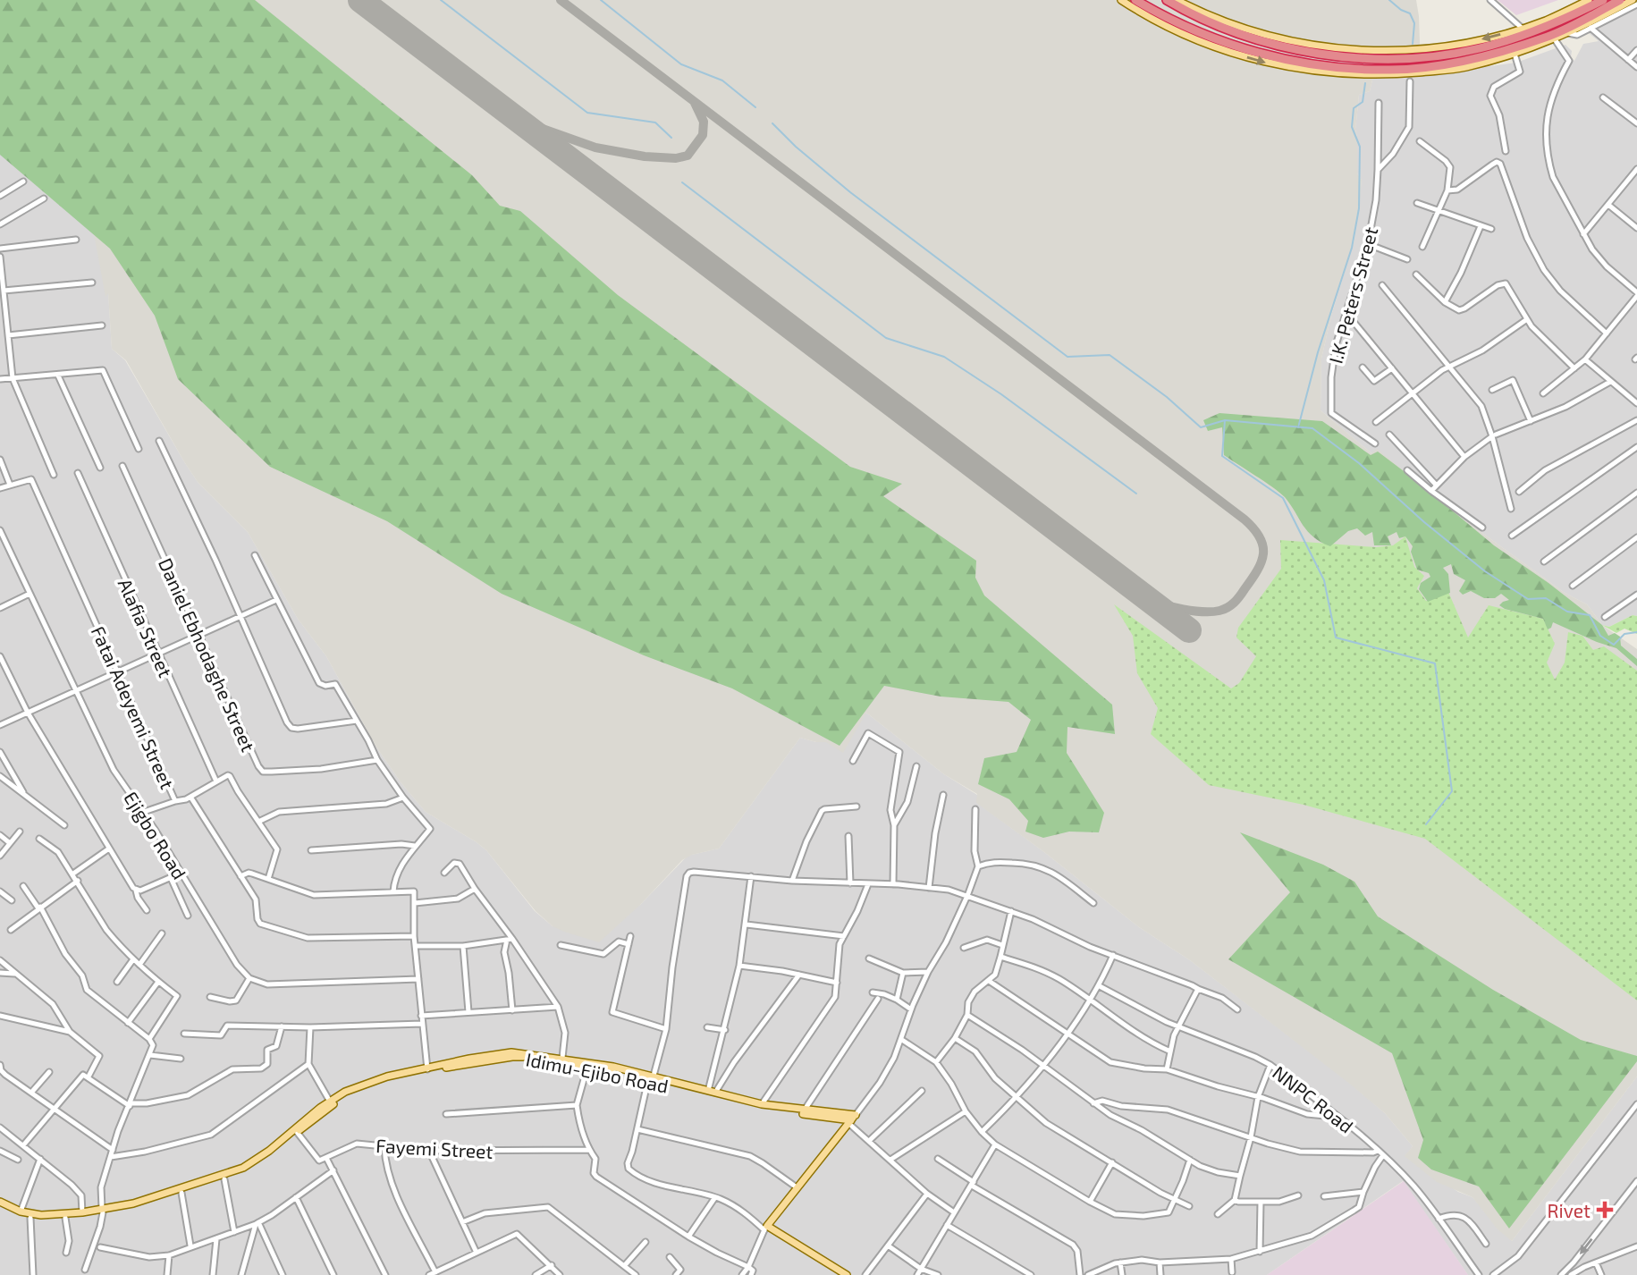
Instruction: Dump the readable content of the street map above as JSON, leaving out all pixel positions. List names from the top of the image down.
{
  "streets": {
    "main road": ["Idimu-Ejibo Road"],
    "street": [
      "I.K. Peters Street",
      "Alafia Street",
      "Daniel Ebhodaghe Street",
      "Fatai Adeyemi Street",
      "Ejigbo Road",
      "NNPC Road",
      "Fayemi Street"
    ]
  },
  "crossings": [
    ["Alafia Street", "Fatai Adeyemi Street"]
  ],
  "places": {
    "health": ["Rivet"]
  }
}
